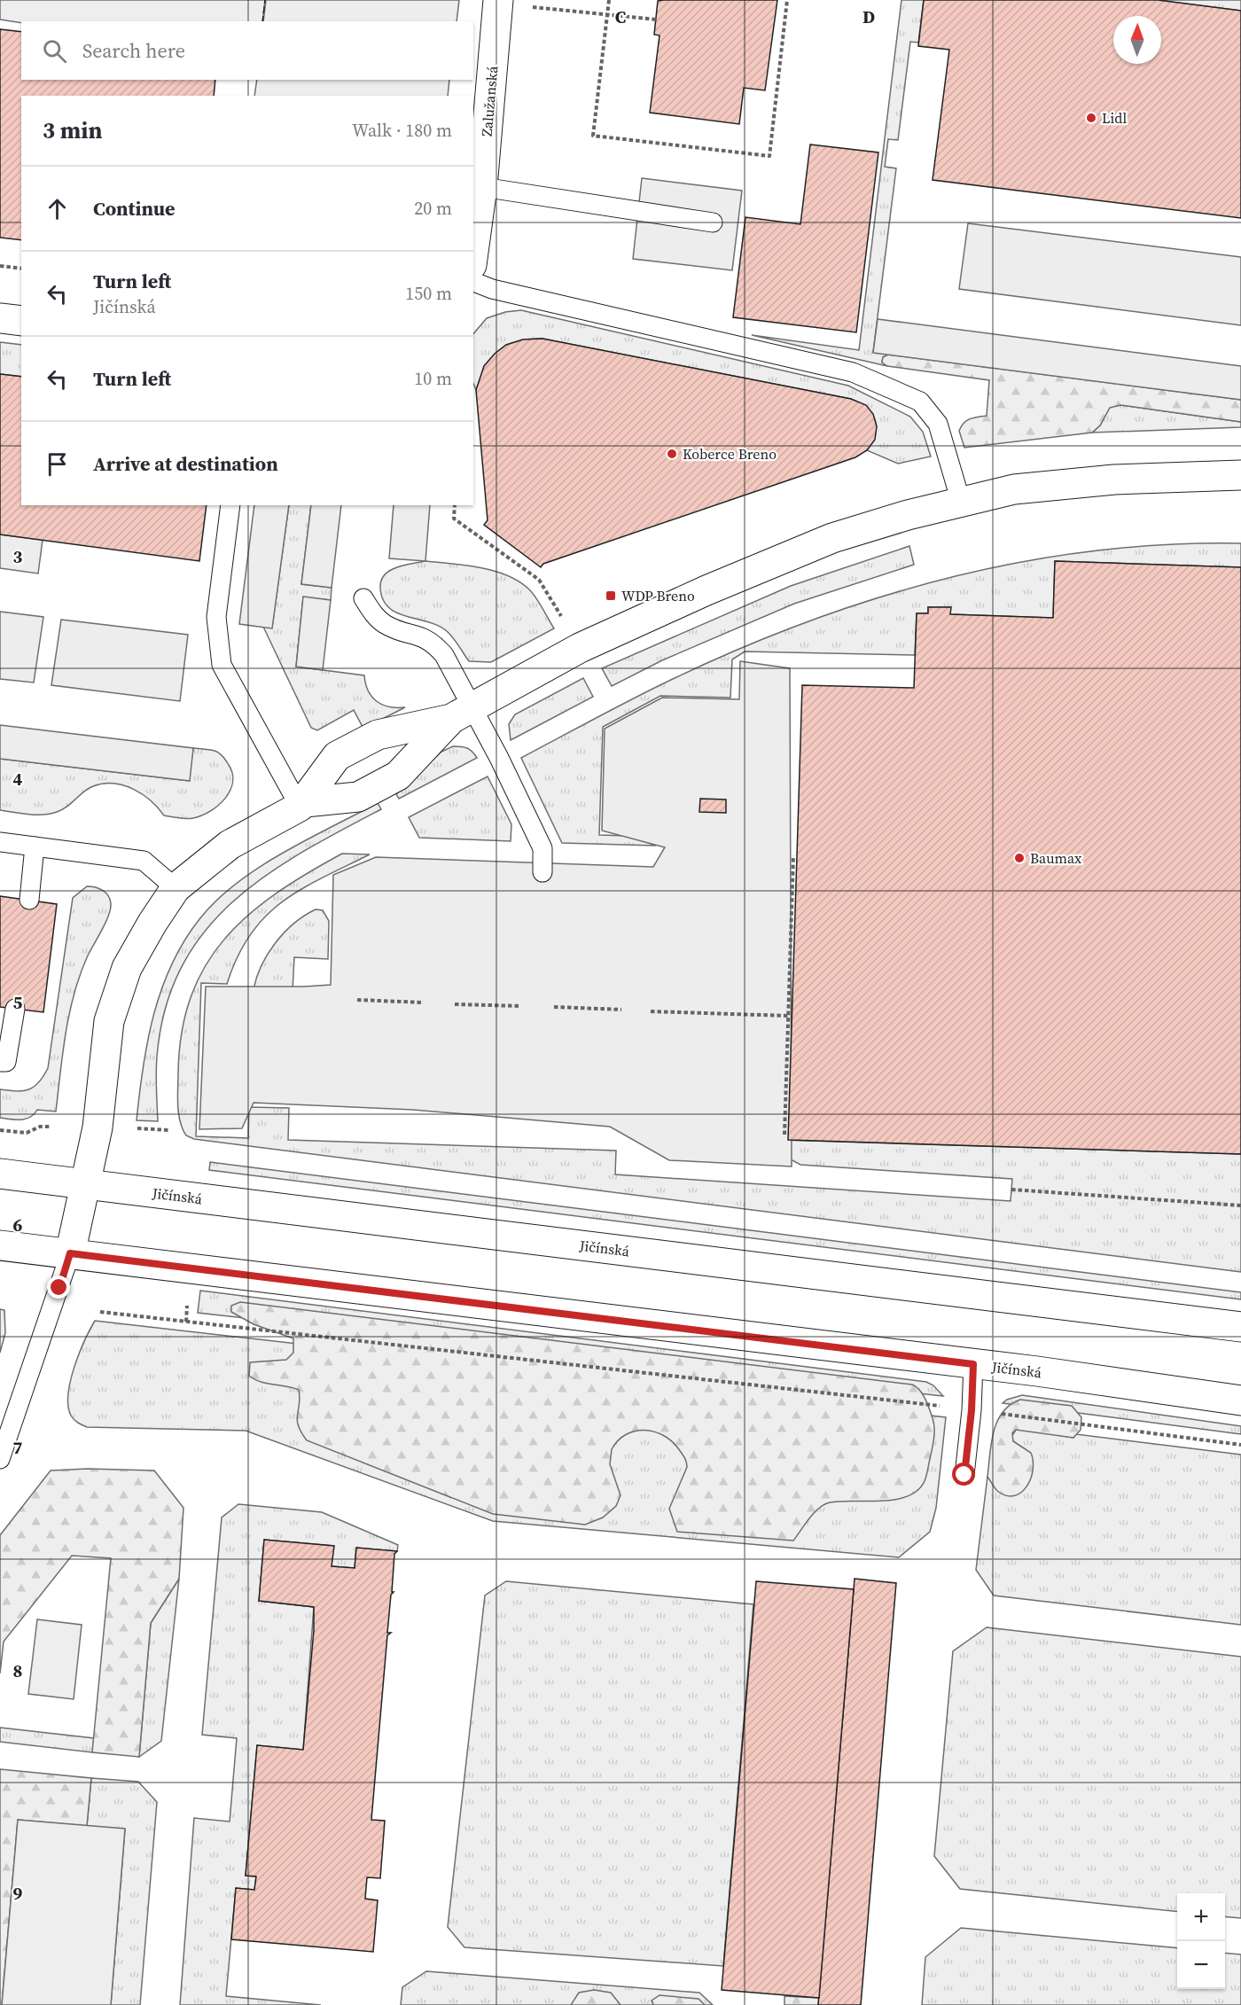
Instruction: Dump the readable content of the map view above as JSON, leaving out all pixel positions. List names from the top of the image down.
{
  "streets": {
    "street": ["Zalužanská", "Jičínská"]
  },
  "places": {
    "other": ["Lidl", "Koberce Breno", "Baumax"],
    "transit": ["WDP Breno"]
  },
  "north": "top",
  "page": {
    "search": "Search here",
    "heading": ["3 min", "Walk · 180 m"],
    "list": [
      ["Continue", "20 m"],
      ["Turn left", "Jičínská", "150 m"],
      ["Turn left", "10 m"],
      "Arrive at destination"
    ],
    "map_buttons": ["+", "−"]
  },
  "grid": {
    "columns": ["C", "D"],
    "rows": [
      "3",
      "4",
      "5",
      "6",
      "7",
      "8",
      "9"
    ]
  }
}
